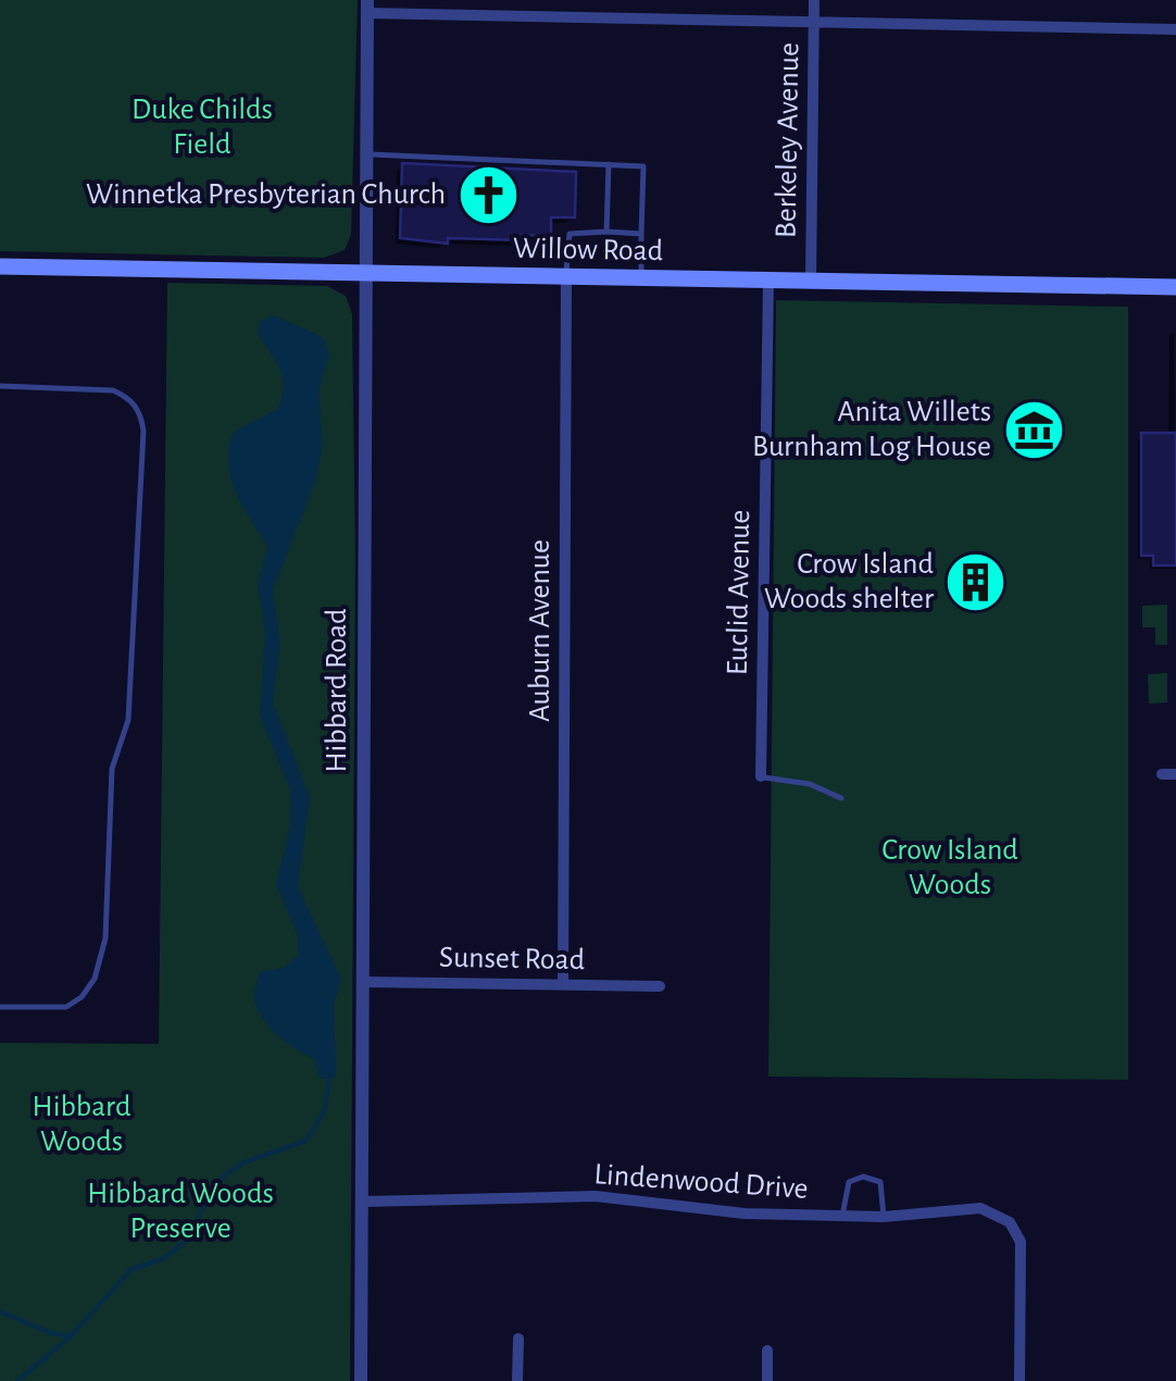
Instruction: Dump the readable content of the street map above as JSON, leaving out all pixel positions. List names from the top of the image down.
{
  "streets": {
    "main road": ["Willow Road"],
    "street": [
      "Berkeley Avenue",
      "Euclid Avenue",
      "Auburn Avenue",
      "Hibbard Road",
      "Sunset Road",
      "Lindenwood Drive"
    ]
  },
  "crossings": [
    ["Berkeley Avenue", "Willow Road"],
    ["Willow Road", "Euclid Avenue"],
    ["Willow Road", "Auburn Avenue"],
    ["Willow Road", "Hibbard Road"],
    ["Auburn Avenue", "Sunset Road"],
    ["Hibbard Road", "Sunset Road"],
    ["Hibbard Road", "Lindenwood Drive"]
  ],
  "parks": [
    "Duke Childs Field",
    "Crow Island Woods",
    "Hibbard Woods",
    "Hibbard Woods Preserve"
  ],
  "places": {
    "church": ["Winnetka Presbyterian Church"],
    "museum": ["Anita Willets Burnham Log House"],
    "building": ["Crow Island Woods shelter"]
  }
}
